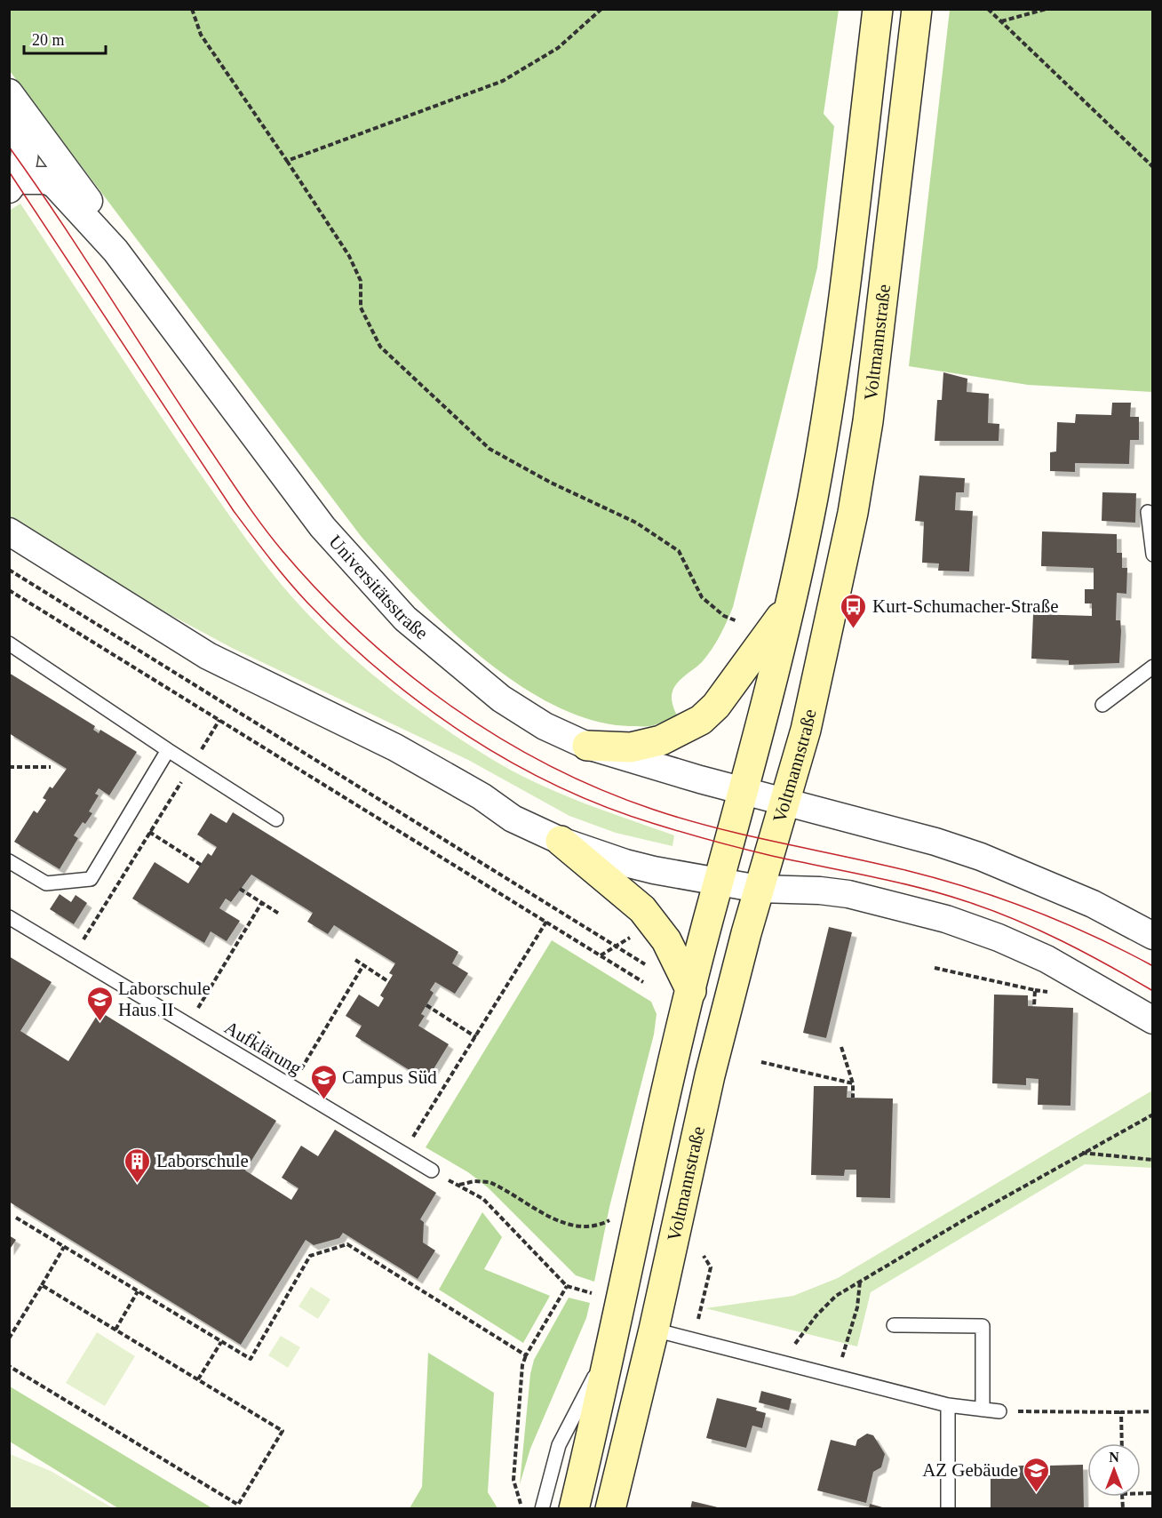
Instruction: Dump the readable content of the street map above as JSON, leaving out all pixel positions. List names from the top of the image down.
{
  "streets": {
    "street": ["Voltmannstraße", "Universitätsstraße"],
    "lane": ["Aufklärung"]
  },
  "crossings": [
    ["Voltmannstraße", "Universitätsstraße"]
  ],
  "places": {
    "bus stop": ["Kurt-Schumacher-Straße"],
    "school or university": ["Laborschule Haus II", "Campus Süd", "AZ Gebäude"],
    "building": ["Laborschule"]
  },
  "scale_bar": "20 m",
  "north": "top"
}
